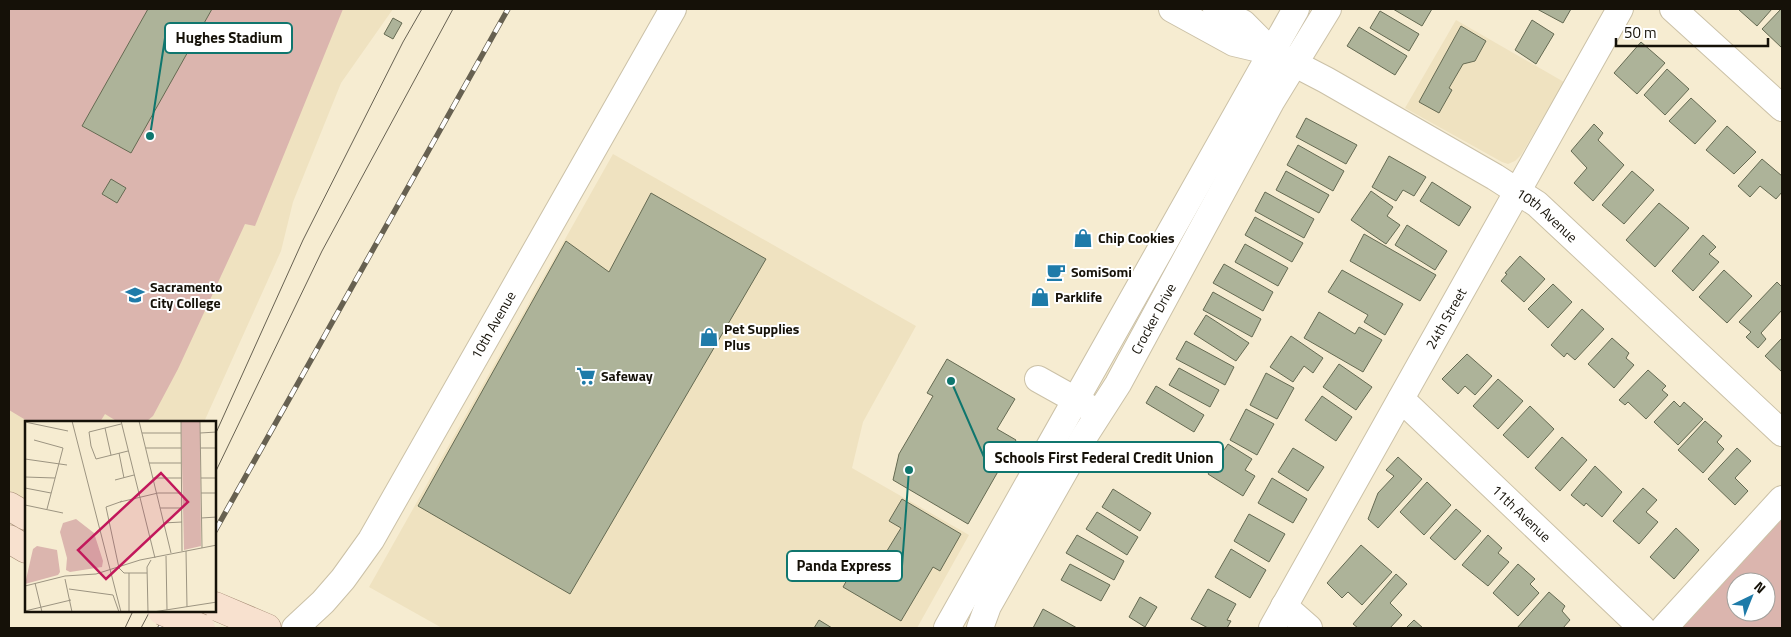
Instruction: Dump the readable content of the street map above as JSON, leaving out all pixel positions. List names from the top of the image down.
{
  "streets": {
    "street": [
      "10th Avenue",
      "Crocker Drive",
      "24th Street",
      "11th Avenue"
    ]
  },
  "crossings": [
    ["10th Avenue", "Crocker Drive"],
    ["10th Avenue", "24th Street"],
    ["24th Street", "11th Avenue"]
  ],
  "places": {
    "other": ["Hughes Stadium", "Schools First Federal Credit Union", "Panda Express"],
    "shop": ["Chip Cookies", "Parklife", "Pet Supplies Plus"],
    "cafe": ["SomiSomi"],
    "school or university": ["Sacramento City College"],
    "supermarket": ["Safeway"]
  },
  "scale_bar": "50 m",
  "north": "top right"
}
